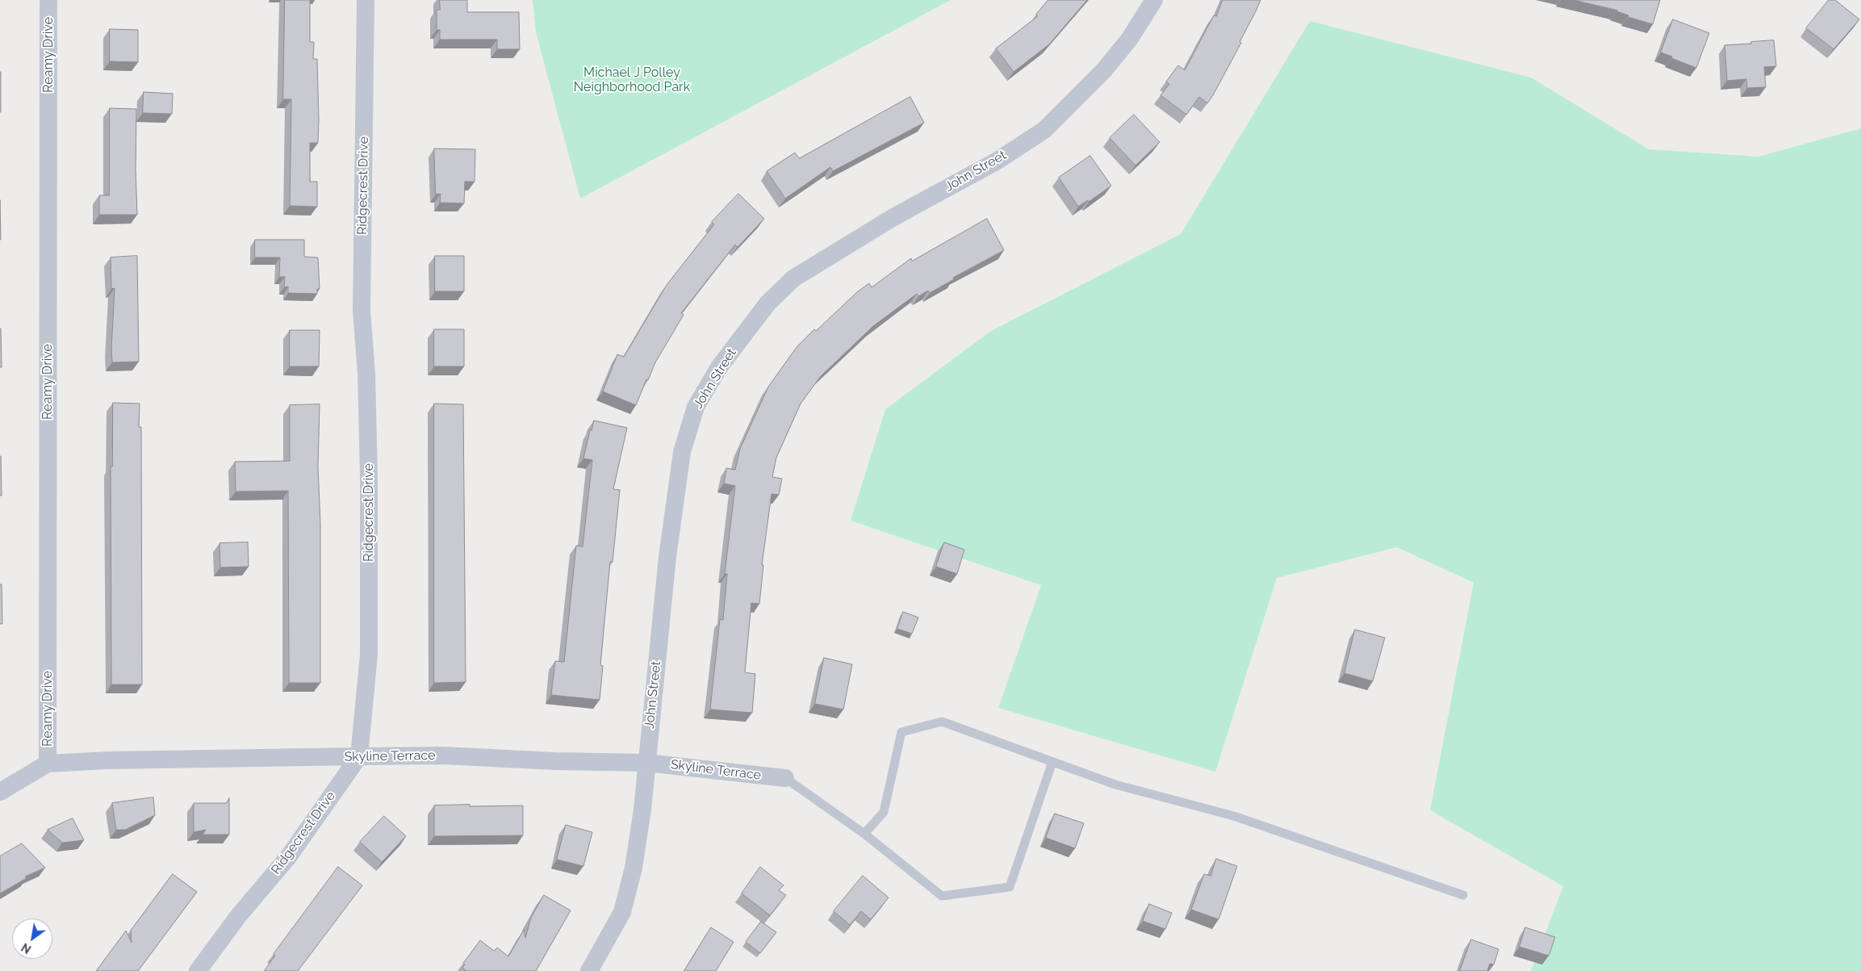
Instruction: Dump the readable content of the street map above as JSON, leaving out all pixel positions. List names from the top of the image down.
{
  "streets": {
    "street": [
      "Reamy Drive",
      "John Street",
      "Ridgecrest Drive",
      "Skyline Terrace"
    ]
  },
  "crossings": [
    ["Reamy Drive", "Skyline Terrace"],
    ["John Street", "Skyline Terrace"],
    ["Ridgecrest Drive", "Skyline Terrace"]
  ],
  "parks": ["Michael J Polley Neighborhood Park"],
  "north": "bottom left"
}
